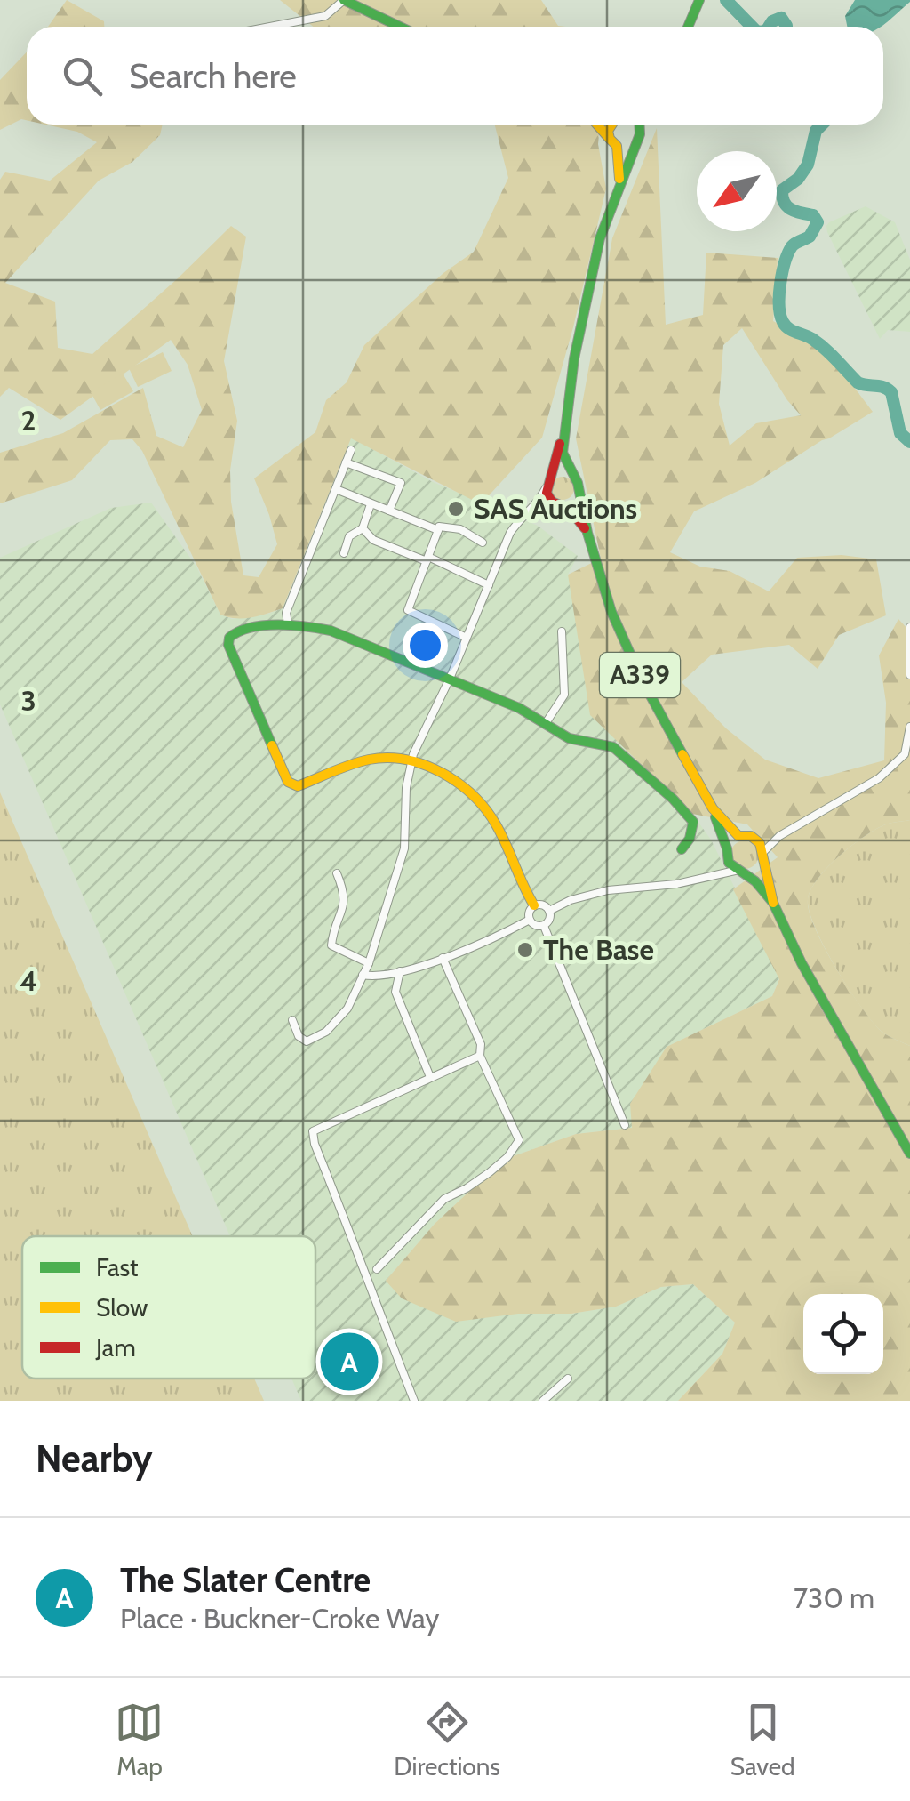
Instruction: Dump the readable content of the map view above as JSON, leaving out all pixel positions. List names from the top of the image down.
{
  "streets": {
    "main road": ["A339"]
  },
  "places": ["SAS Auctions", "The Base"],
  "legend": ["Fast", "Slow", "Jam"],
  "north": "bottom left",
  "page": {
    "search": "Search here",
    "pins": "A",
    "heading": "Nearby",
    "list": [
      {
        "mark": "A",
        "name": "The Slater Centre",
        "note": "Place · Buckner-Croke Way",
        "value": "730 m"
      }
    ],
    "nav": ["Map", "Directions", "Saved"]
  },
  "grid": {
    "rows": ["2", "3", "4"]
  }
}
